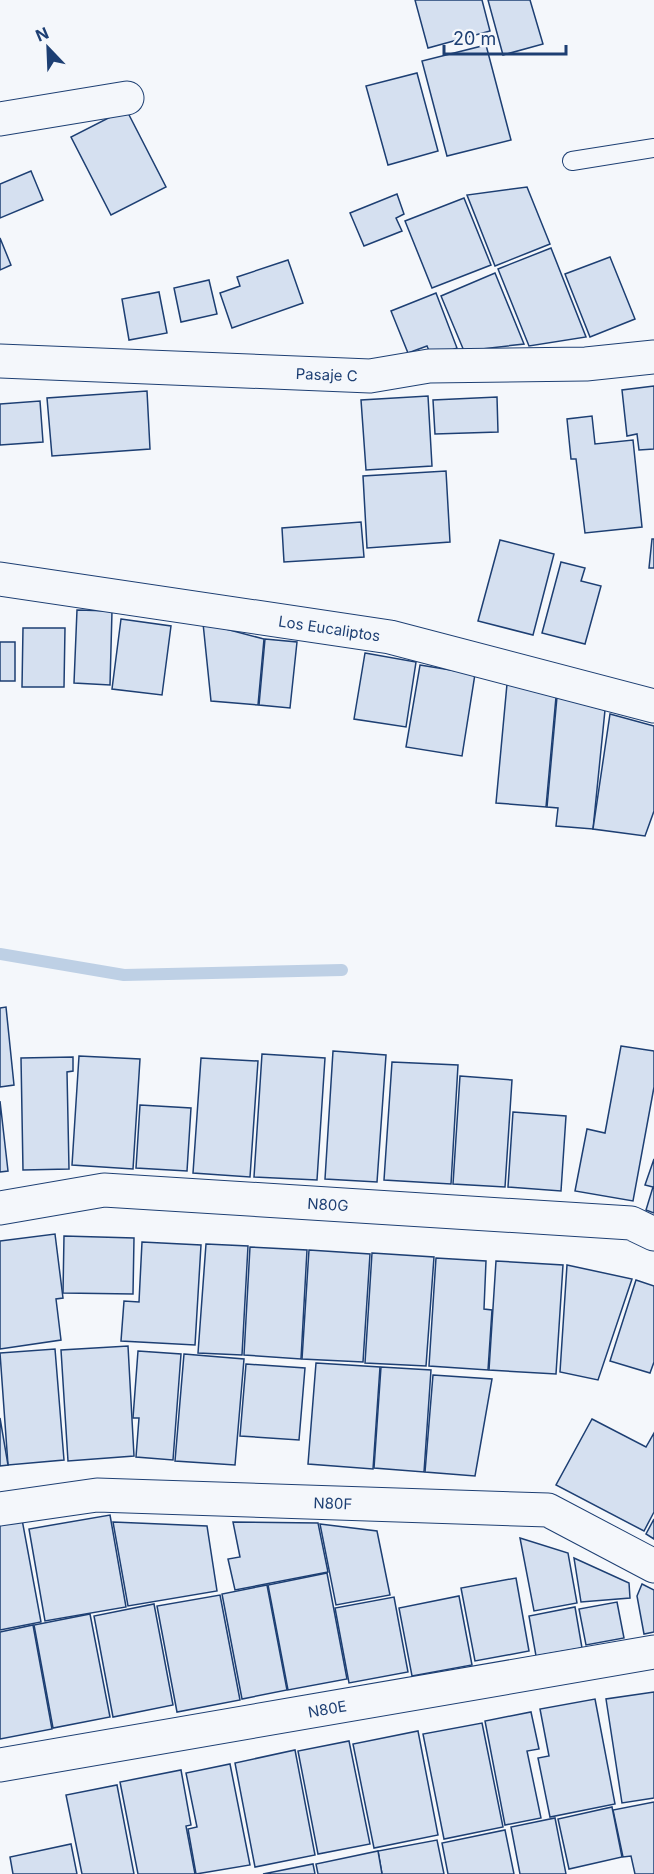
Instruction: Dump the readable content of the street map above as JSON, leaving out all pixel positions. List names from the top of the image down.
{
  "streets": {
    "street": [
      "Pasaje C",
      "Los Eucaliptos",
      "N80G",
      "N80F",
      "N80E"
    ]
  },
  "scale_bar": "20 m",
  "north": "top left"
}
